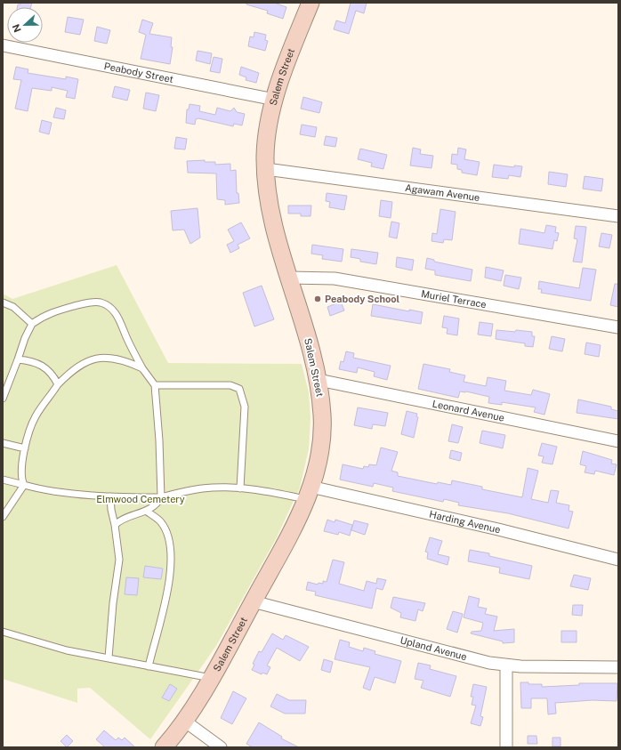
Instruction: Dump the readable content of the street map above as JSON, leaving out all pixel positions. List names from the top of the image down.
{
  "streets": {
    "main road": ["Salem Street"],
    "street": [
      "Peabody Street",
      "Agawam Avenue",
      "Muriel Terrace",
      "Leonard Avenue",
      "Harding Avenue",
      "Upland Avenue"
    ]
  },
  "crossings": [
    ["Peabody Street", "Salem Street"],
    ["Salem Street", "Agawam Avenue"],
    ["Salem Street", "Muriel Terrace"],
    ["Salem Street", "Leonard Avenue"],
    ["Salem Street", "Harding Avenue"],
    ["Salem Street", "Upland Avenue"]
  ],
  "parks": ["Elmwood Cemetery"],
  "places": ["Peabody School"],
  "north": "left"
}
